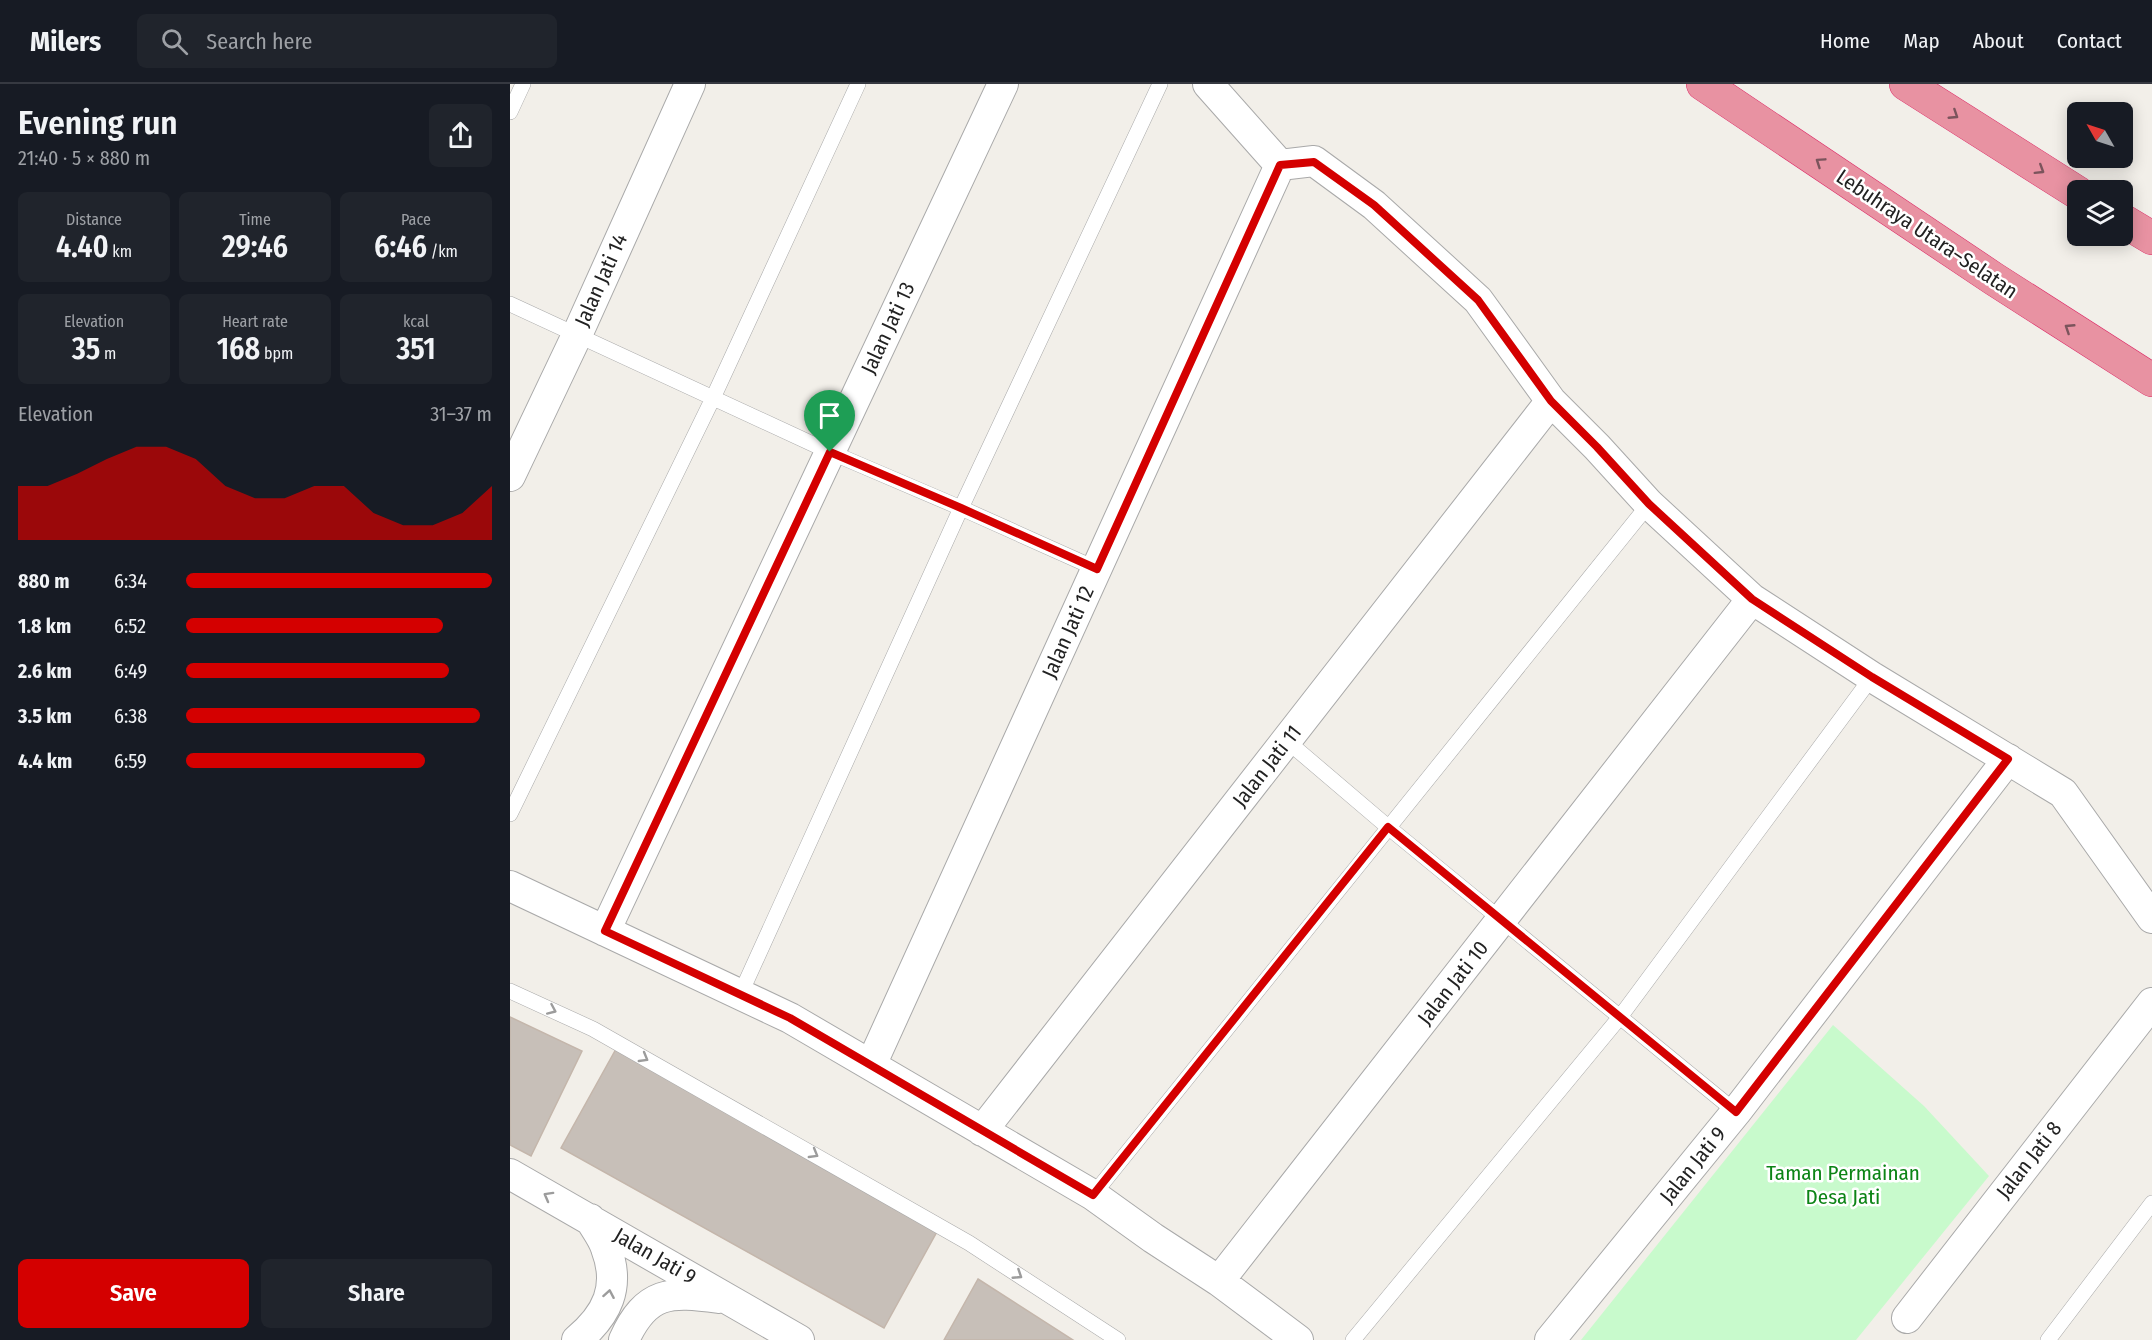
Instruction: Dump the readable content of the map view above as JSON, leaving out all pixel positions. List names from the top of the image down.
{
  "streets": {
    "highway": ["Lebuhraya Utara–Selatan"],
    "street": [
      "Jalan Jati 14",
      "Jalan Jati 13",
      "Jalan Jati 12",
      "Jalan Jati 11",
      "Jalan Jati 10",
      "Jalan Jati 8",
      "Jalan Jati 9"
    ]
  },
  "parks": ["Taman Permainan Desa Jati"],
  "north": "top left",
  "page": {
    "header": "Milers",
    "search": "Search here",
    "nav": [
      "Home",
      "Map",
      "About",
      "Contact"
    ],
    "heading": ["Evening run", "21:40 · 5 × 880 m"],
    "stats": [
      ["Distance", "4.40 km"],
      ["Time", "29:46"],
      ["Pace", "6:46 /km"],
      ["Elevation", "35 m"],
      ["Heart rate", "168 bpm"],
      ["kcal", "351"]
    ],
    "chart": ["Elevation", "31–37 m"],
    "list": [
      {
        "name": "880 m",
        "note": "6:34"
      },
      {
        "name": "1.8 km",
        "note": "6:52"
      },
      {
        "name": "2.6 km",
        "note": "6:49"
      },
      {
        "name": "3.5 km",
        "note": "6:38"
      },
      {
        "name": "4.4 km",
        "note": "6:59"
      }
    ],
    "buttons": ["Save", "Share"]
  }
}
